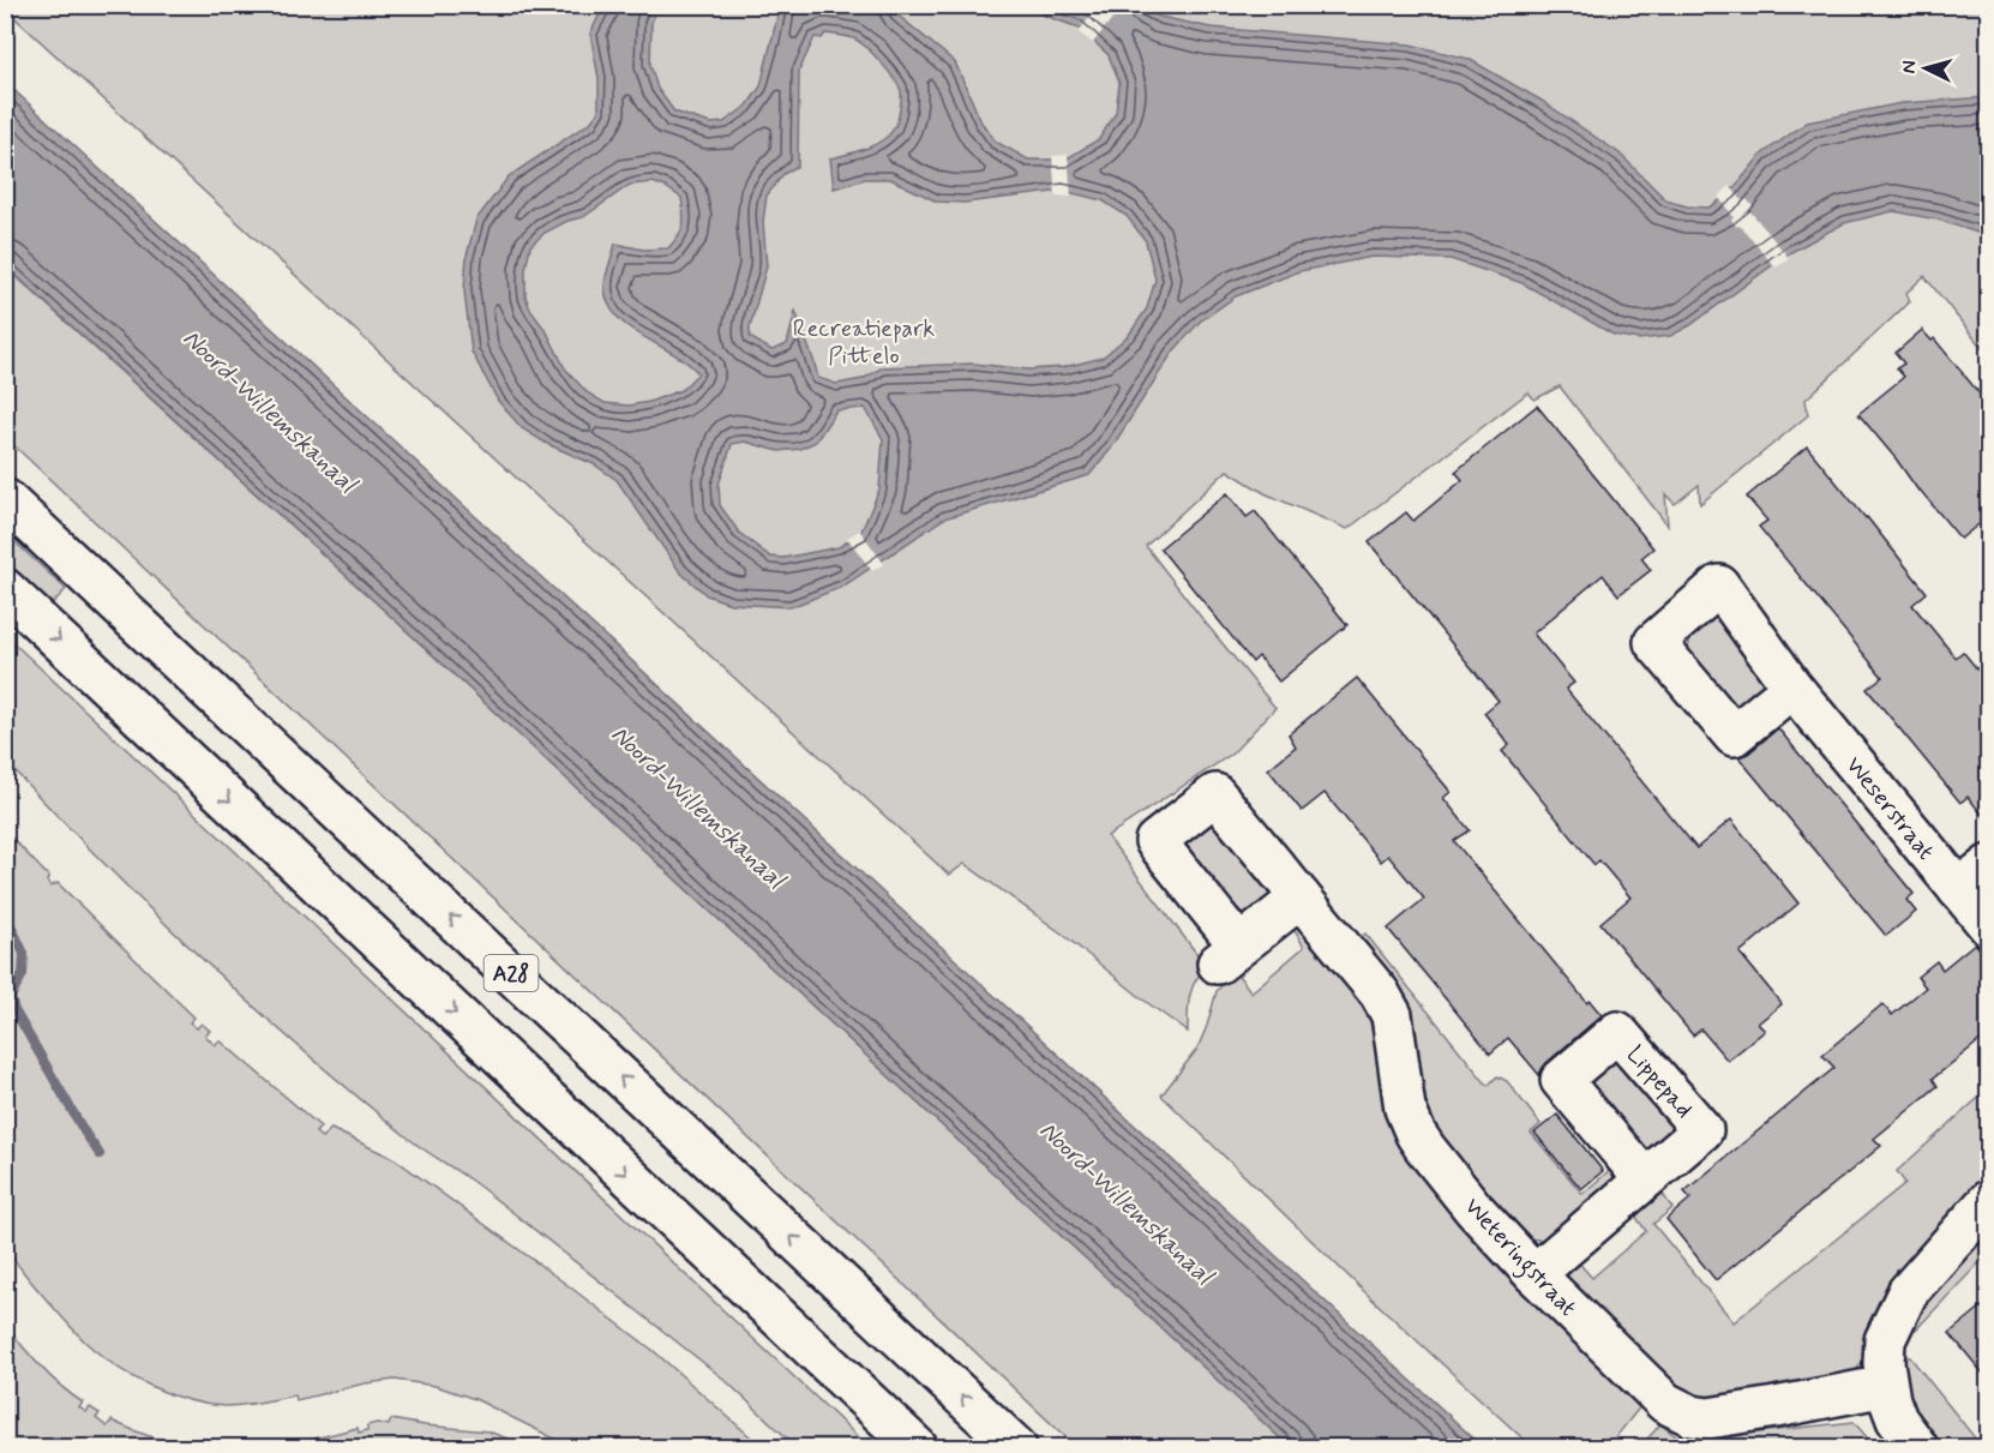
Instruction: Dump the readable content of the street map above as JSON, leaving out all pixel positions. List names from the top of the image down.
{
  "streets": {
    "main road": ["Weserstraat", "A28", "Weteringstraat"]
  },
  "water": ["Noord-Willemskanaal"],
  "parks": ["Recreatiepark Pittelo"],
  "north": "left"
}
